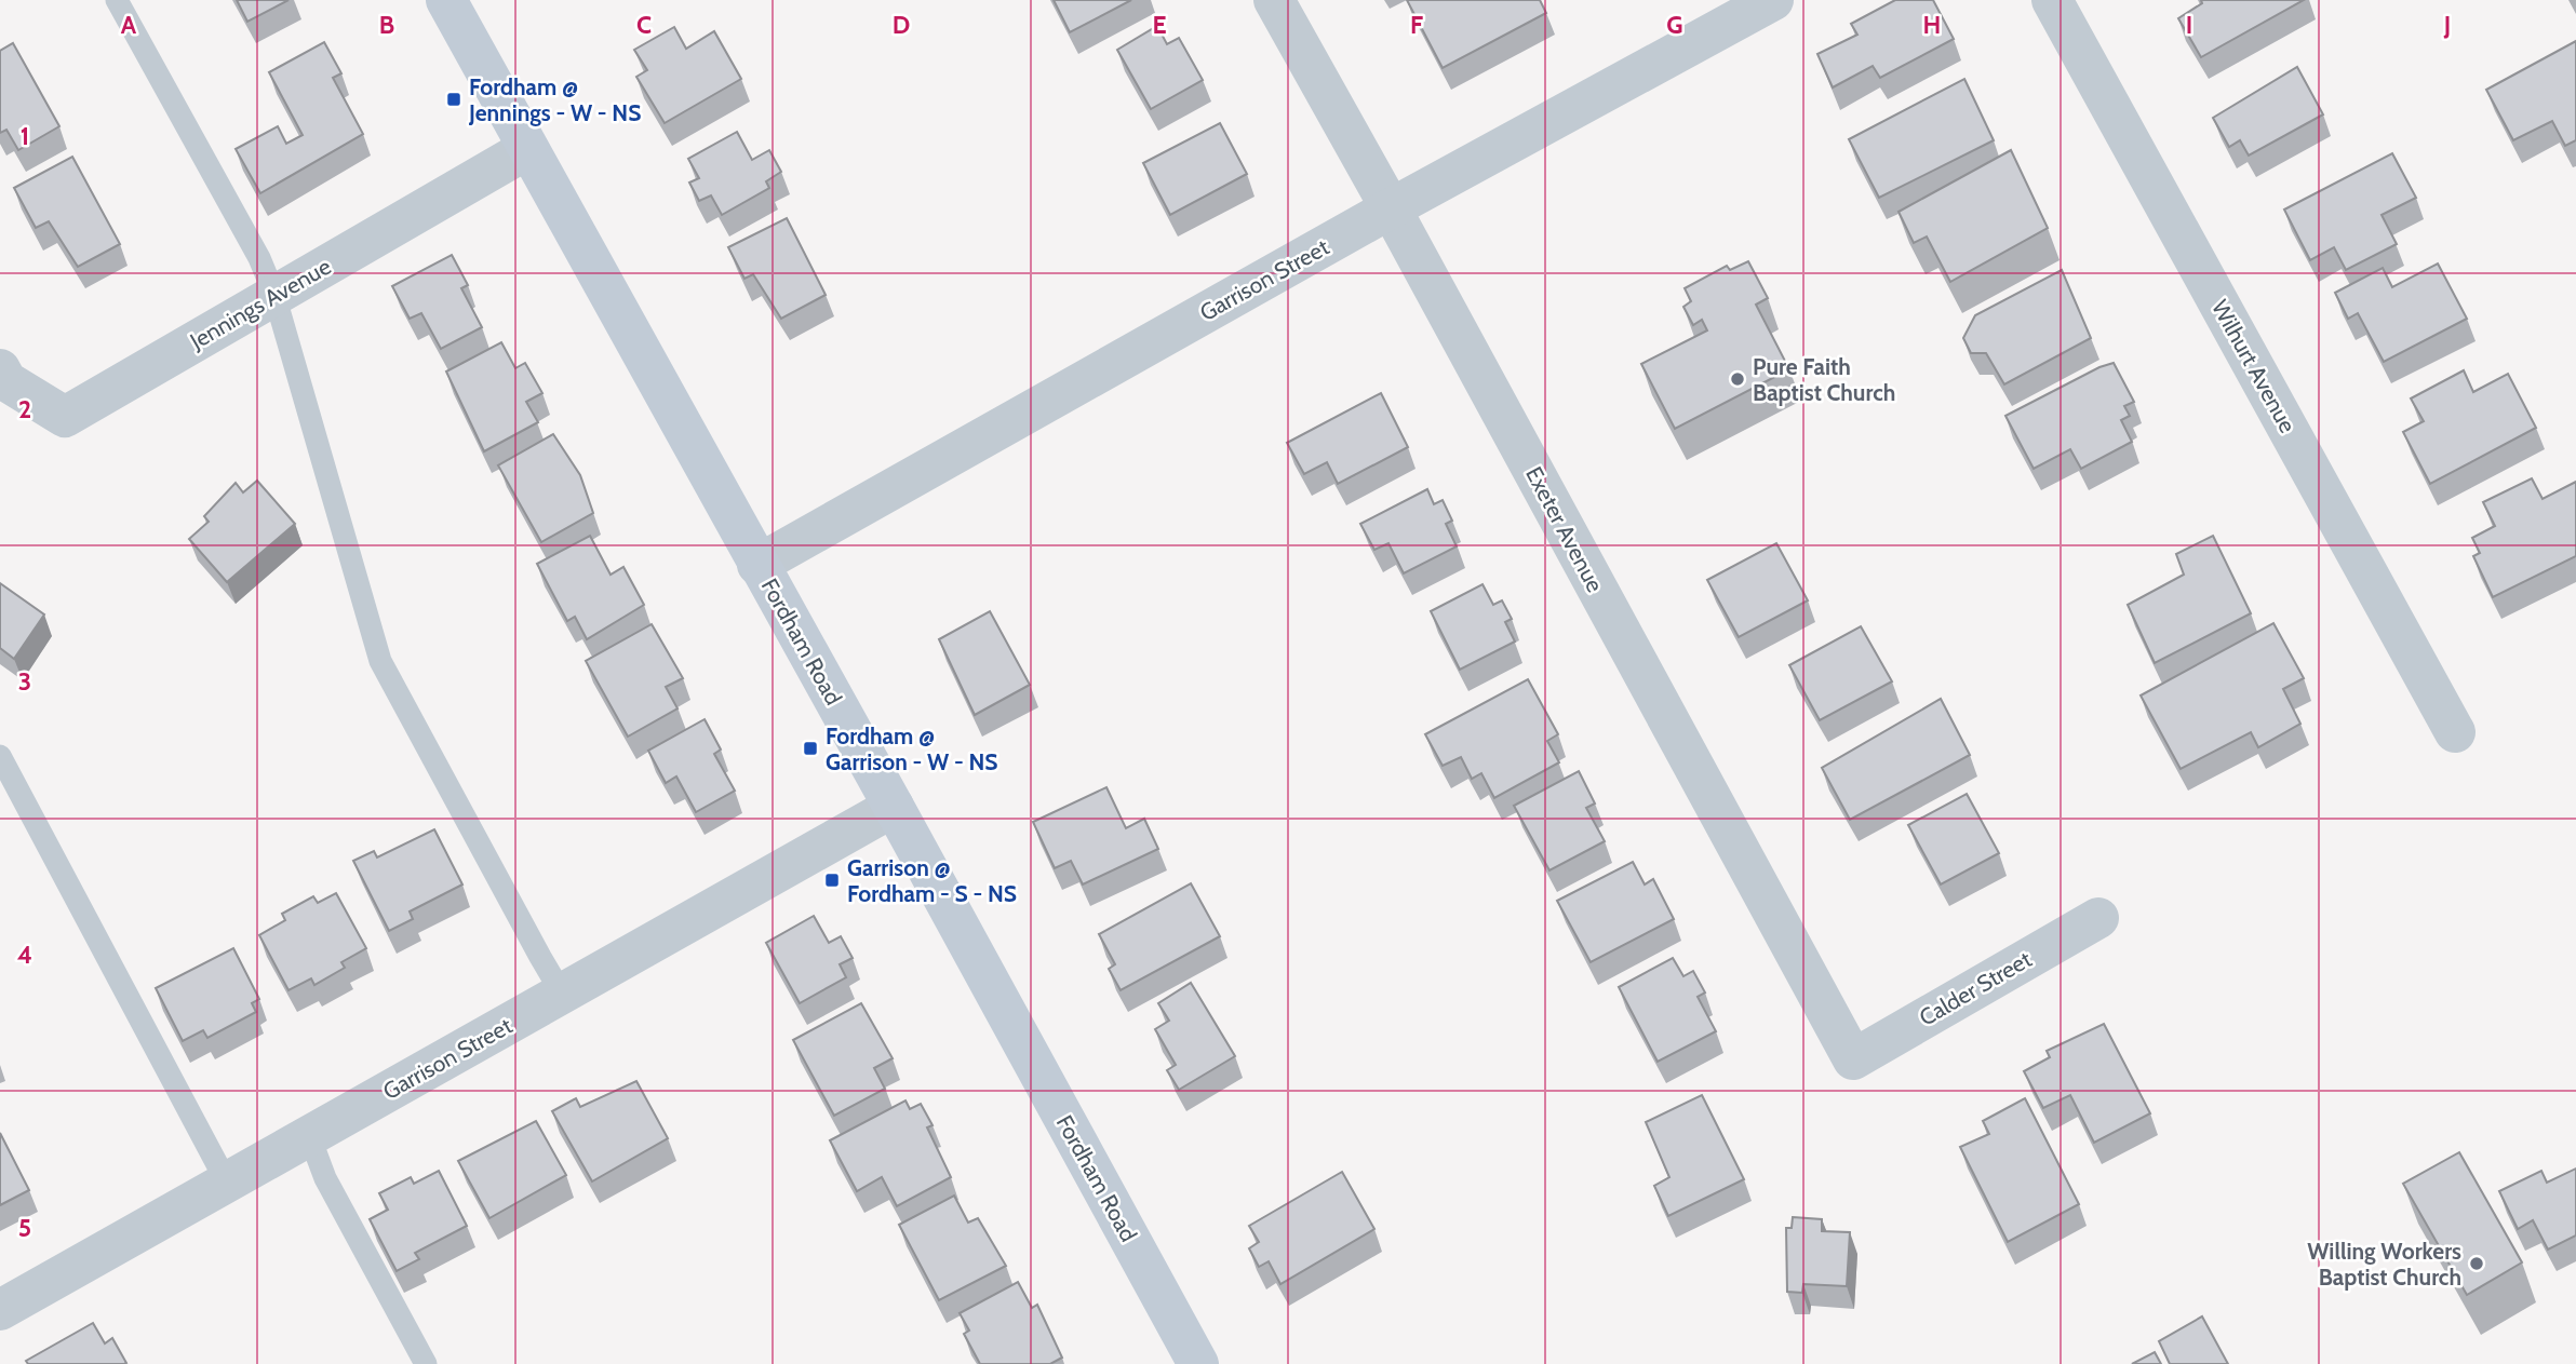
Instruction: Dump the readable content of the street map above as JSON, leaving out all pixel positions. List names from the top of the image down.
{
  "streets": {
    "street": [
      "Garrison Street",
      "Jennings Avenue",
      "Wilhurt Avenue",
      "Exeter Avenue",
      "Fordham Road",
      "Calder Street"
    ]
  },
  "crossings": [
    ["Garrison Street", "Exeter Avenue"],
    ["Garrison Street", "Fordham Road"],
    ["Jennings Avenue", "Fordham Road"],
    ["Exeter Avenue", "Calder Street"]
  ],
  "places": {
    "transit": ["Fordham @ Jennings - W - NS", "Fordham @ Garrison - W - NS", "Garrison @ Fordham - S - NS"],
    "other": ["Pure Faith Baptist Church", "Willing Workers Baptist Church"]
  },
  "grid": {
    "columns": [
      "A",
      "B",
      "C",
      "D",
      "E",
      "F",
      "G",
      "H",
      "I",
      "J"
    ],
    "rows": [
      "1",
      "2",
      "3",
      "4",
      "5"
    ]
  }
}
